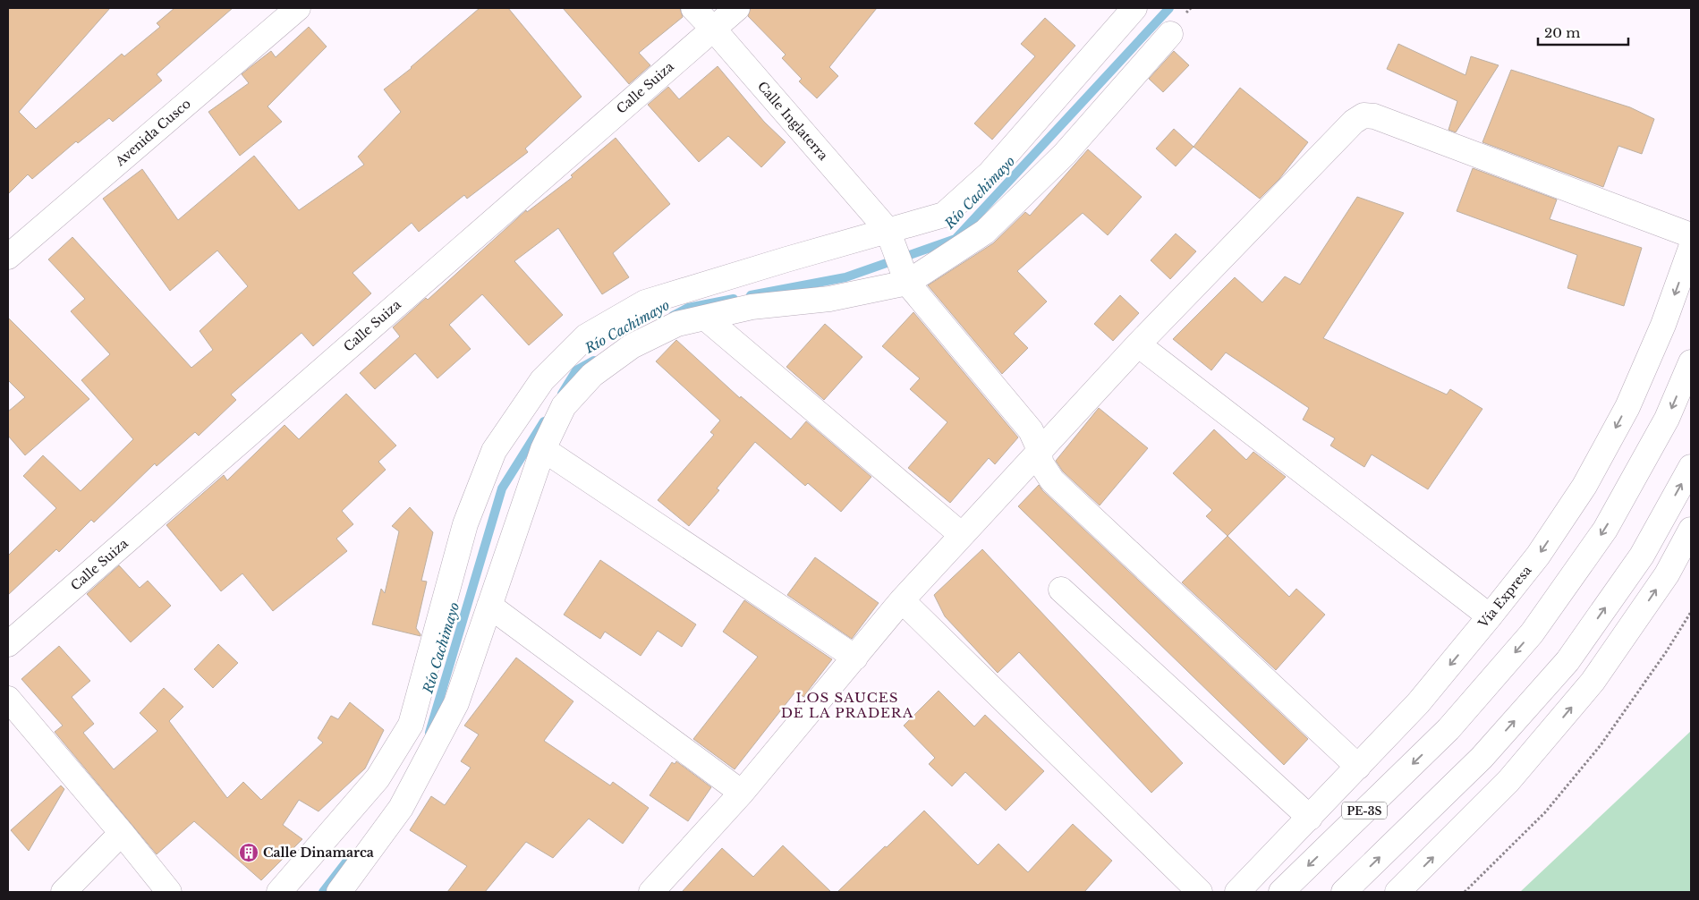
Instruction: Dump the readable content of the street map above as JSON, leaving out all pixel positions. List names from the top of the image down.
{
  "streets": {
    "street": [
      "Calle Suiza",
      "Calle Inglaterra",
      "Avenida Cusco",
      "Vía Expresa",
      "PE-3S"
    ]
  },
  "crossings": [
    ["Calle Suiza", "Calle Inglaterra"]
  ],
  "districts": ["LOS SAUCES DE LA PRADERA"],
  "water": ["Río Cachimayo"],
  "places": {
    "building": ["Calle Dinamarca"]
  },
  "scale_bar": "20 m"
}
